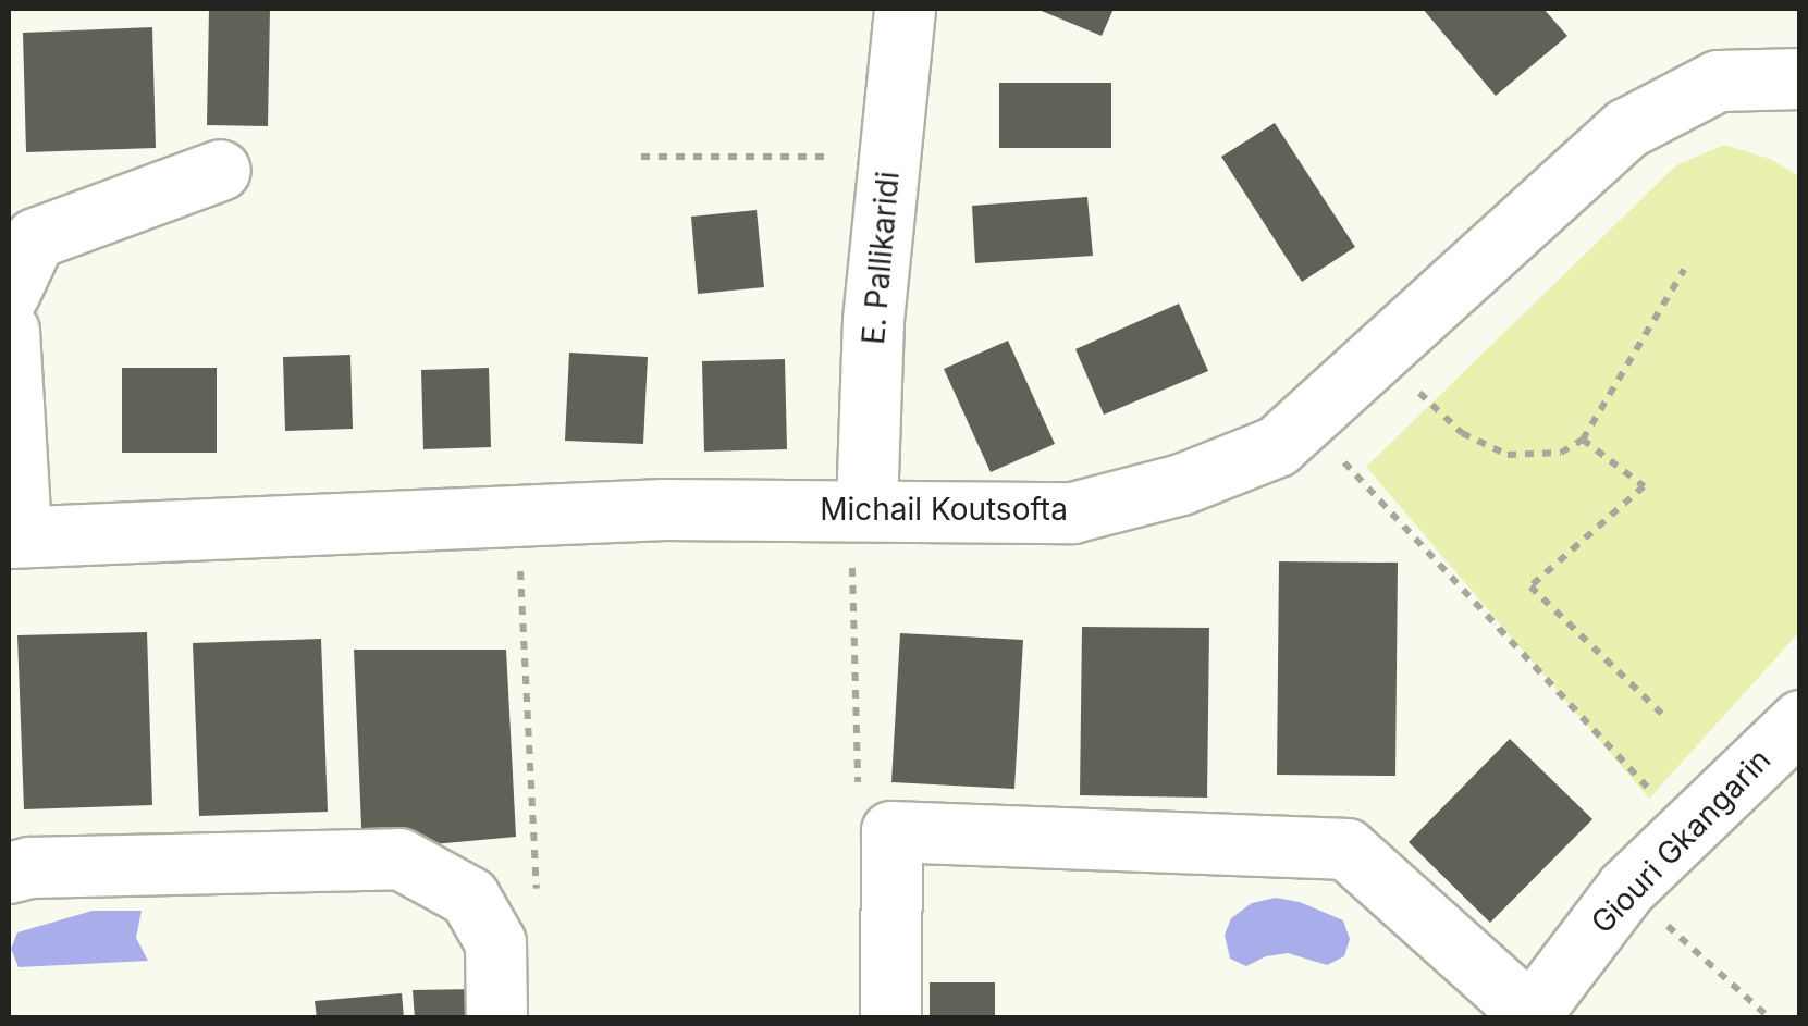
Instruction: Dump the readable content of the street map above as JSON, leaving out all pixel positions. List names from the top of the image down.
{
  "streets": {
    "street": ["E. Pallikaridi", "Michail Koutsofta", "Giouri Gkangarin"]
  },
  "crossings": [
    ["E. Pallikaridi", "Michail Koutsofta"]
  ]
}
